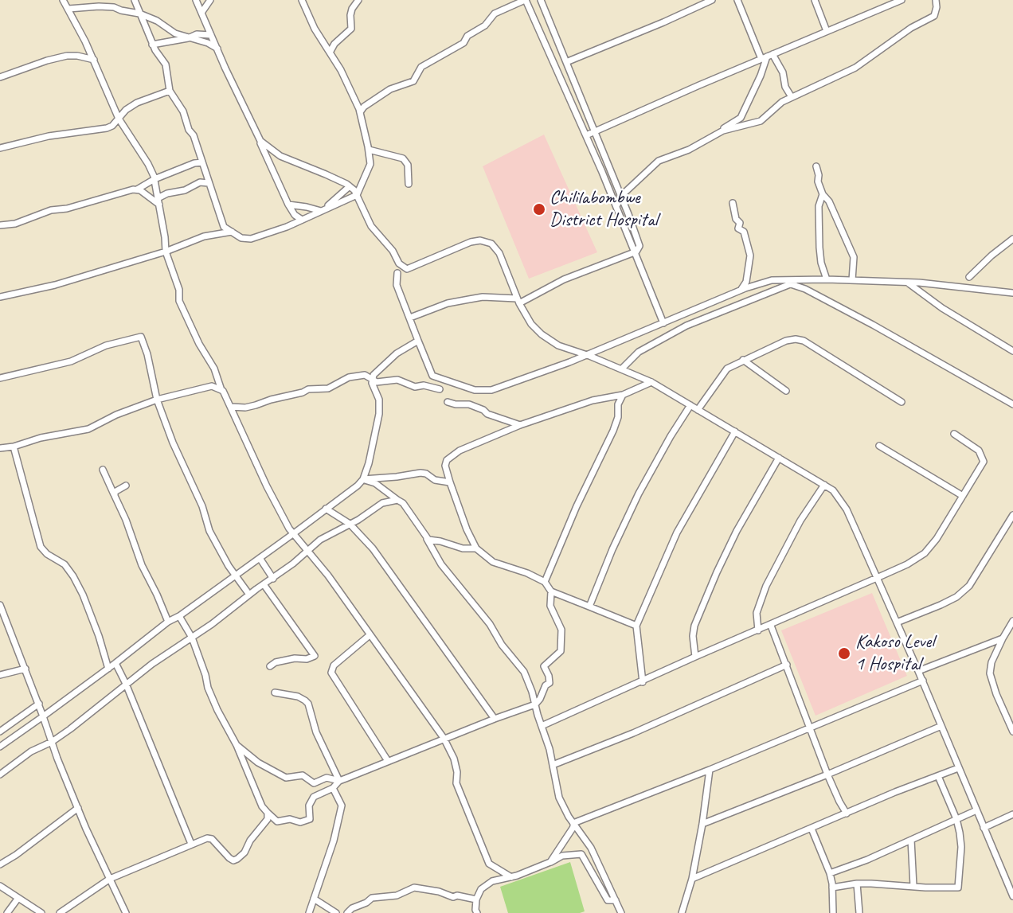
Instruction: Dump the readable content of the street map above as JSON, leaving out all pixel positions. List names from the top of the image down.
{
  "places": ["Chililabombwe District Hospital", "Kakoso Level 1 Hospital"]
}
